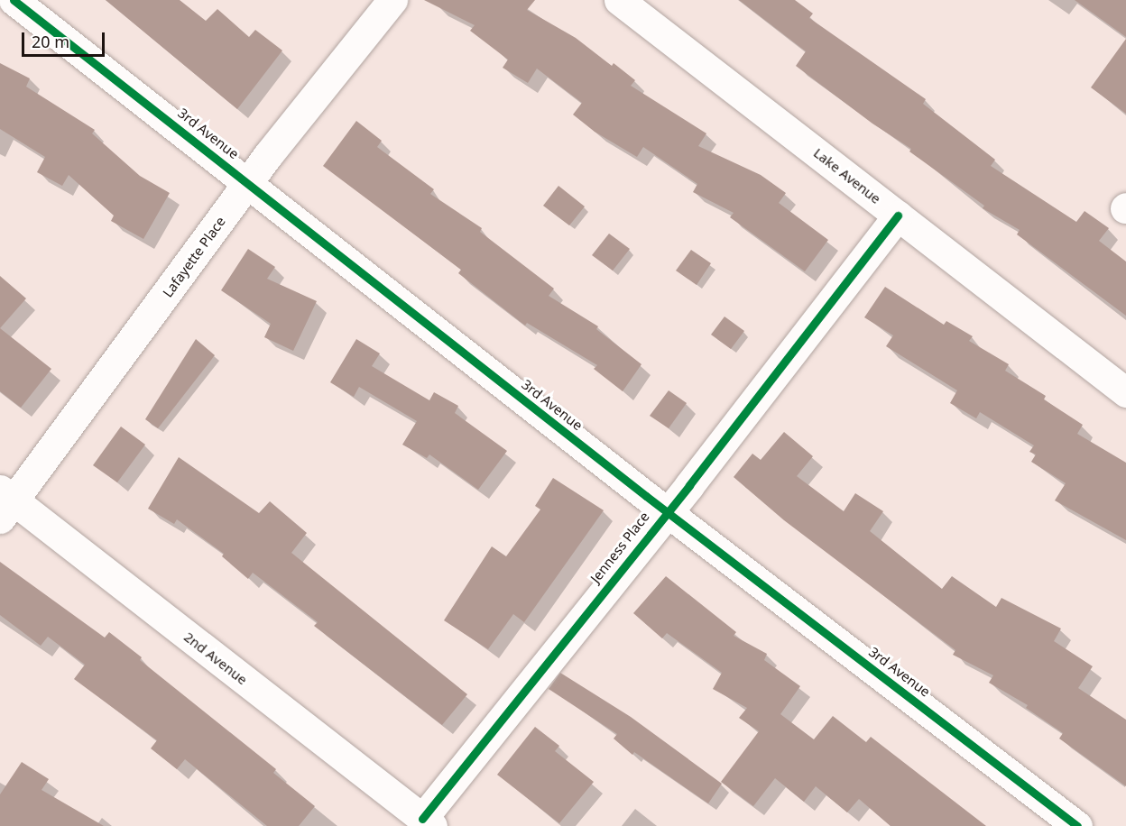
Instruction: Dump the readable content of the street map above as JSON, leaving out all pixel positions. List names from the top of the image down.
{
  "streets": {
    "street": [
      "3rd Avenue",
      "Lake Avenue",
      "Lafayette Place",
      "Jenness Place",
      "2nd Avenue"
    ]
  },
  "crossings": [
    ["3rd Avenue", "Lafayette Place"],
    ["3rd Avenue", "Jenness Place"],
    ["Lake Avenue", "Jenness Place"],
    ["Lafayette Place", "2nd Avenue"],
    ["Jenness Place", "2nd Avenue"]
  ],
  "scale_bar": "20 m"
}
